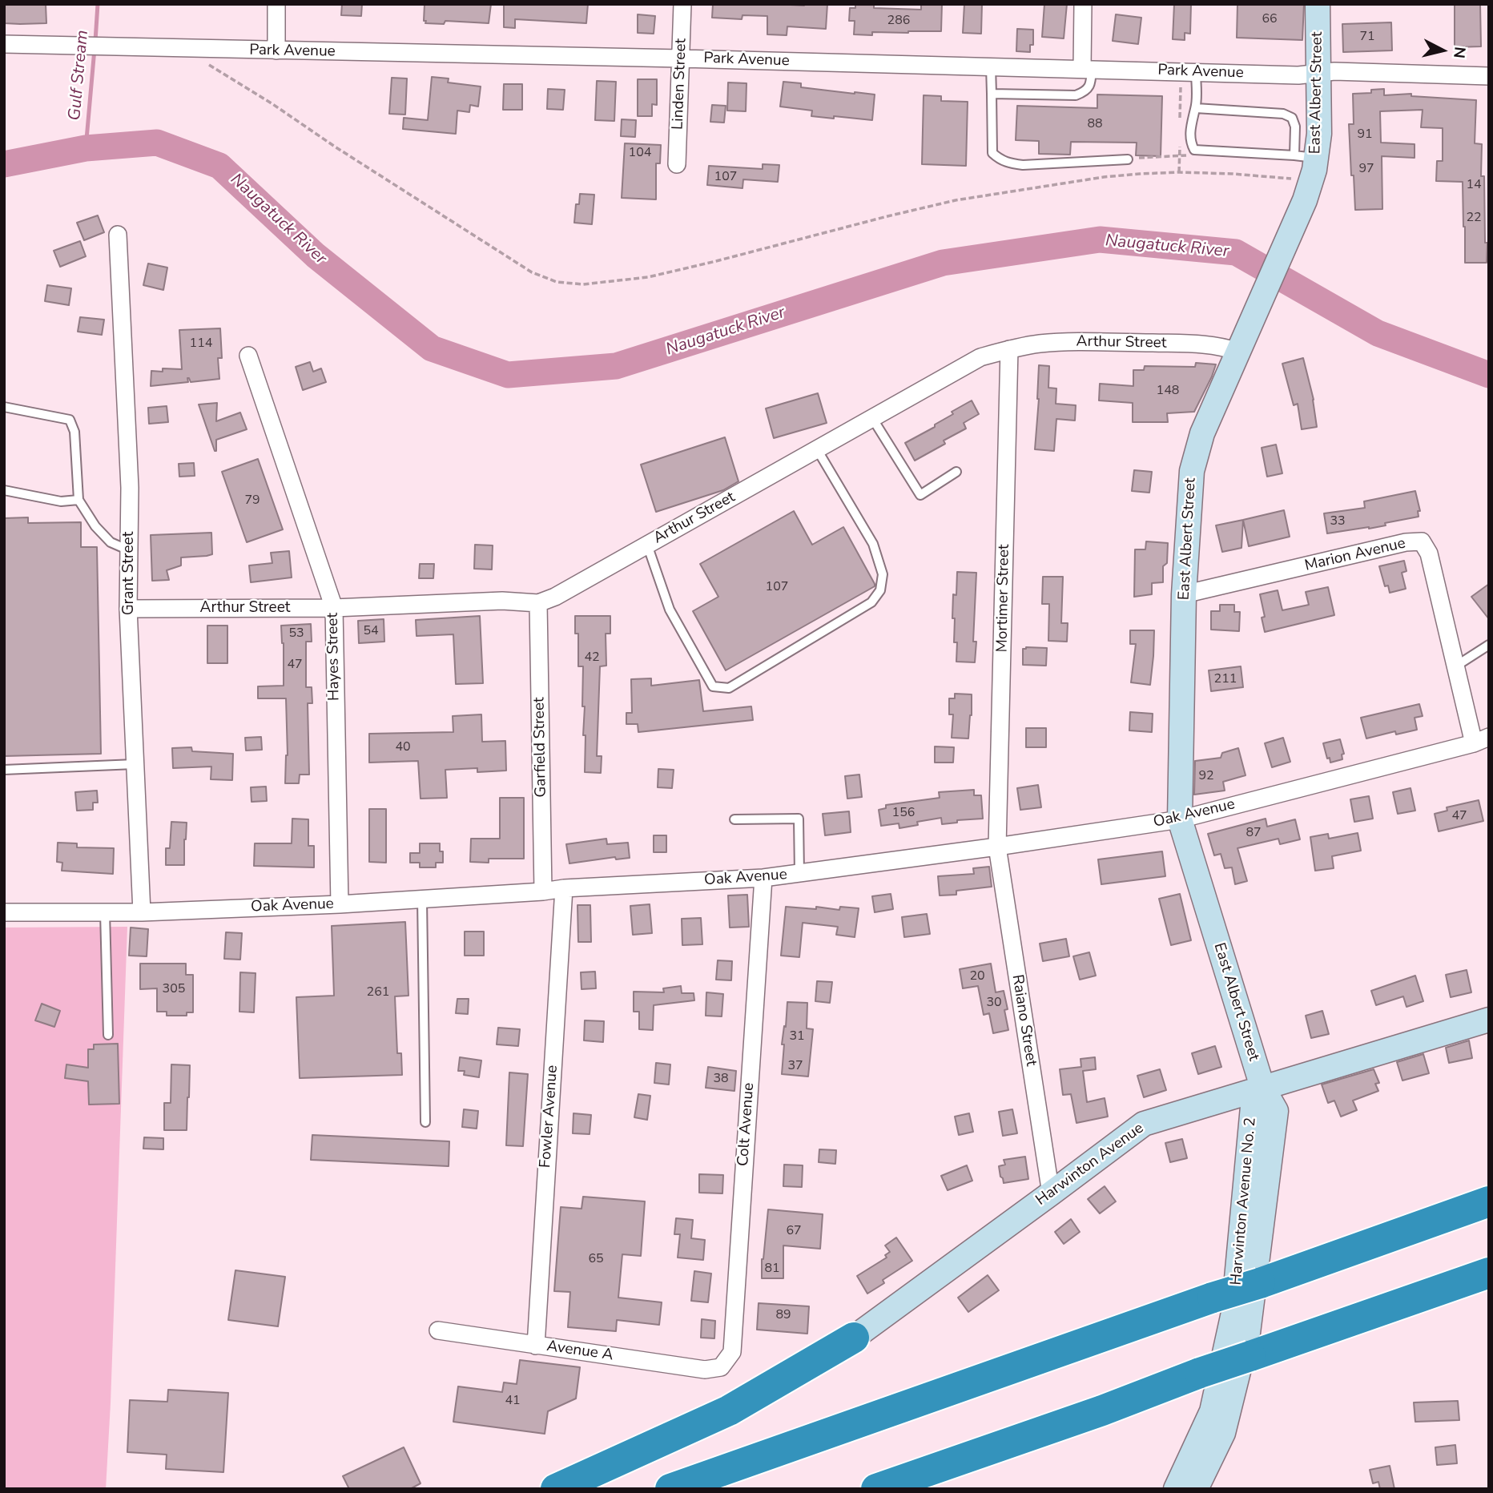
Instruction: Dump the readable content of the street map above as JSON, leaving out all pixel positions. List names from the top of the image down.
{
  "streets": {
    "main road": ["East Albert Street", "Harwinton Avenue", "Harwinton Avenue No. 2"],
    "street": [
      "Park Avenue",
      "Linden Street",
      "Arthur Street",
      "Marion Avenue",
      "Grant Street",
      "Mortimer Street",
      "Hayes Street",
      "Garfield Street",
      "Oak Avenue",
      "Raiano Street",
      "Fowler Avenue",
      "Colt Avenue",
      "Avenue A"
    ]
  },
  "crossings": [
    ["Park Avenue", "Linden Street"],
    ["Park Avenue", "East Albert Street"],
    ["East Albert Street", "Arthur Street"],
    ["East Albert Street", "Marion Avenue"],
    ["East Albert Street", "Oak Avenue"],
    ["East Albert Street", "Harwinton Avenue"],
    ["East Albert Street", "Harwinton Avenue No. 2"],
    ["Arthur Street", "Grant Street"],
    ["Arthur Street", "Mortimer Street"],
    ["Arthur Street", "Hayes Street"],
    ["Arthur Street", "Garfield Street"],
    ["Marion Avenue", "Oak Avenue"],
    ["Grant Street", "Oak Avenue"],
    ["Mortimer Street", "Oak Avenue"],
    ["Mortimer Street", "Raiano Street"],
    ["Hayes Street", "Oak Avenue"],
    ["Garfield Street", "Oak Avenue"],
    ["Oak Avenue", "Raiano Street"],
    ["Oak Avenue", "Fowler Avenue"],
    ["Oak Avenue", "Colt Avenue"],
    ["Raiano Street", "Harwinton Avenue"],
    ["Fowler Avenue", "Avenue A"],
    ["Colt Avenue", "Avenue A"],
    ["Harwinton Avenue", "Harwinton Avenue No. 2"]
  ],
  "water": ["Gulf Stream", "Naugatuck River"],
  "house_numbers": [
    "66",
    "286",
    "71",
    "88",
    "91",
    "104",
    "97",
    "107",
    "14",
    "22",
    "114",
    "148",
    "79",
    "33",
    "107",
    "54",
    "53",
    "42",
    "47",
    "211",
    "40",
    "92",
    "156",
    "47",
    "87",
    "20",
    "305",
    "261",
    "30",
    "31",
    "37",
    "38",
    "67",
    "65",
    "81",
    "89",
    "41"
  ],
  "north": "right"
}
